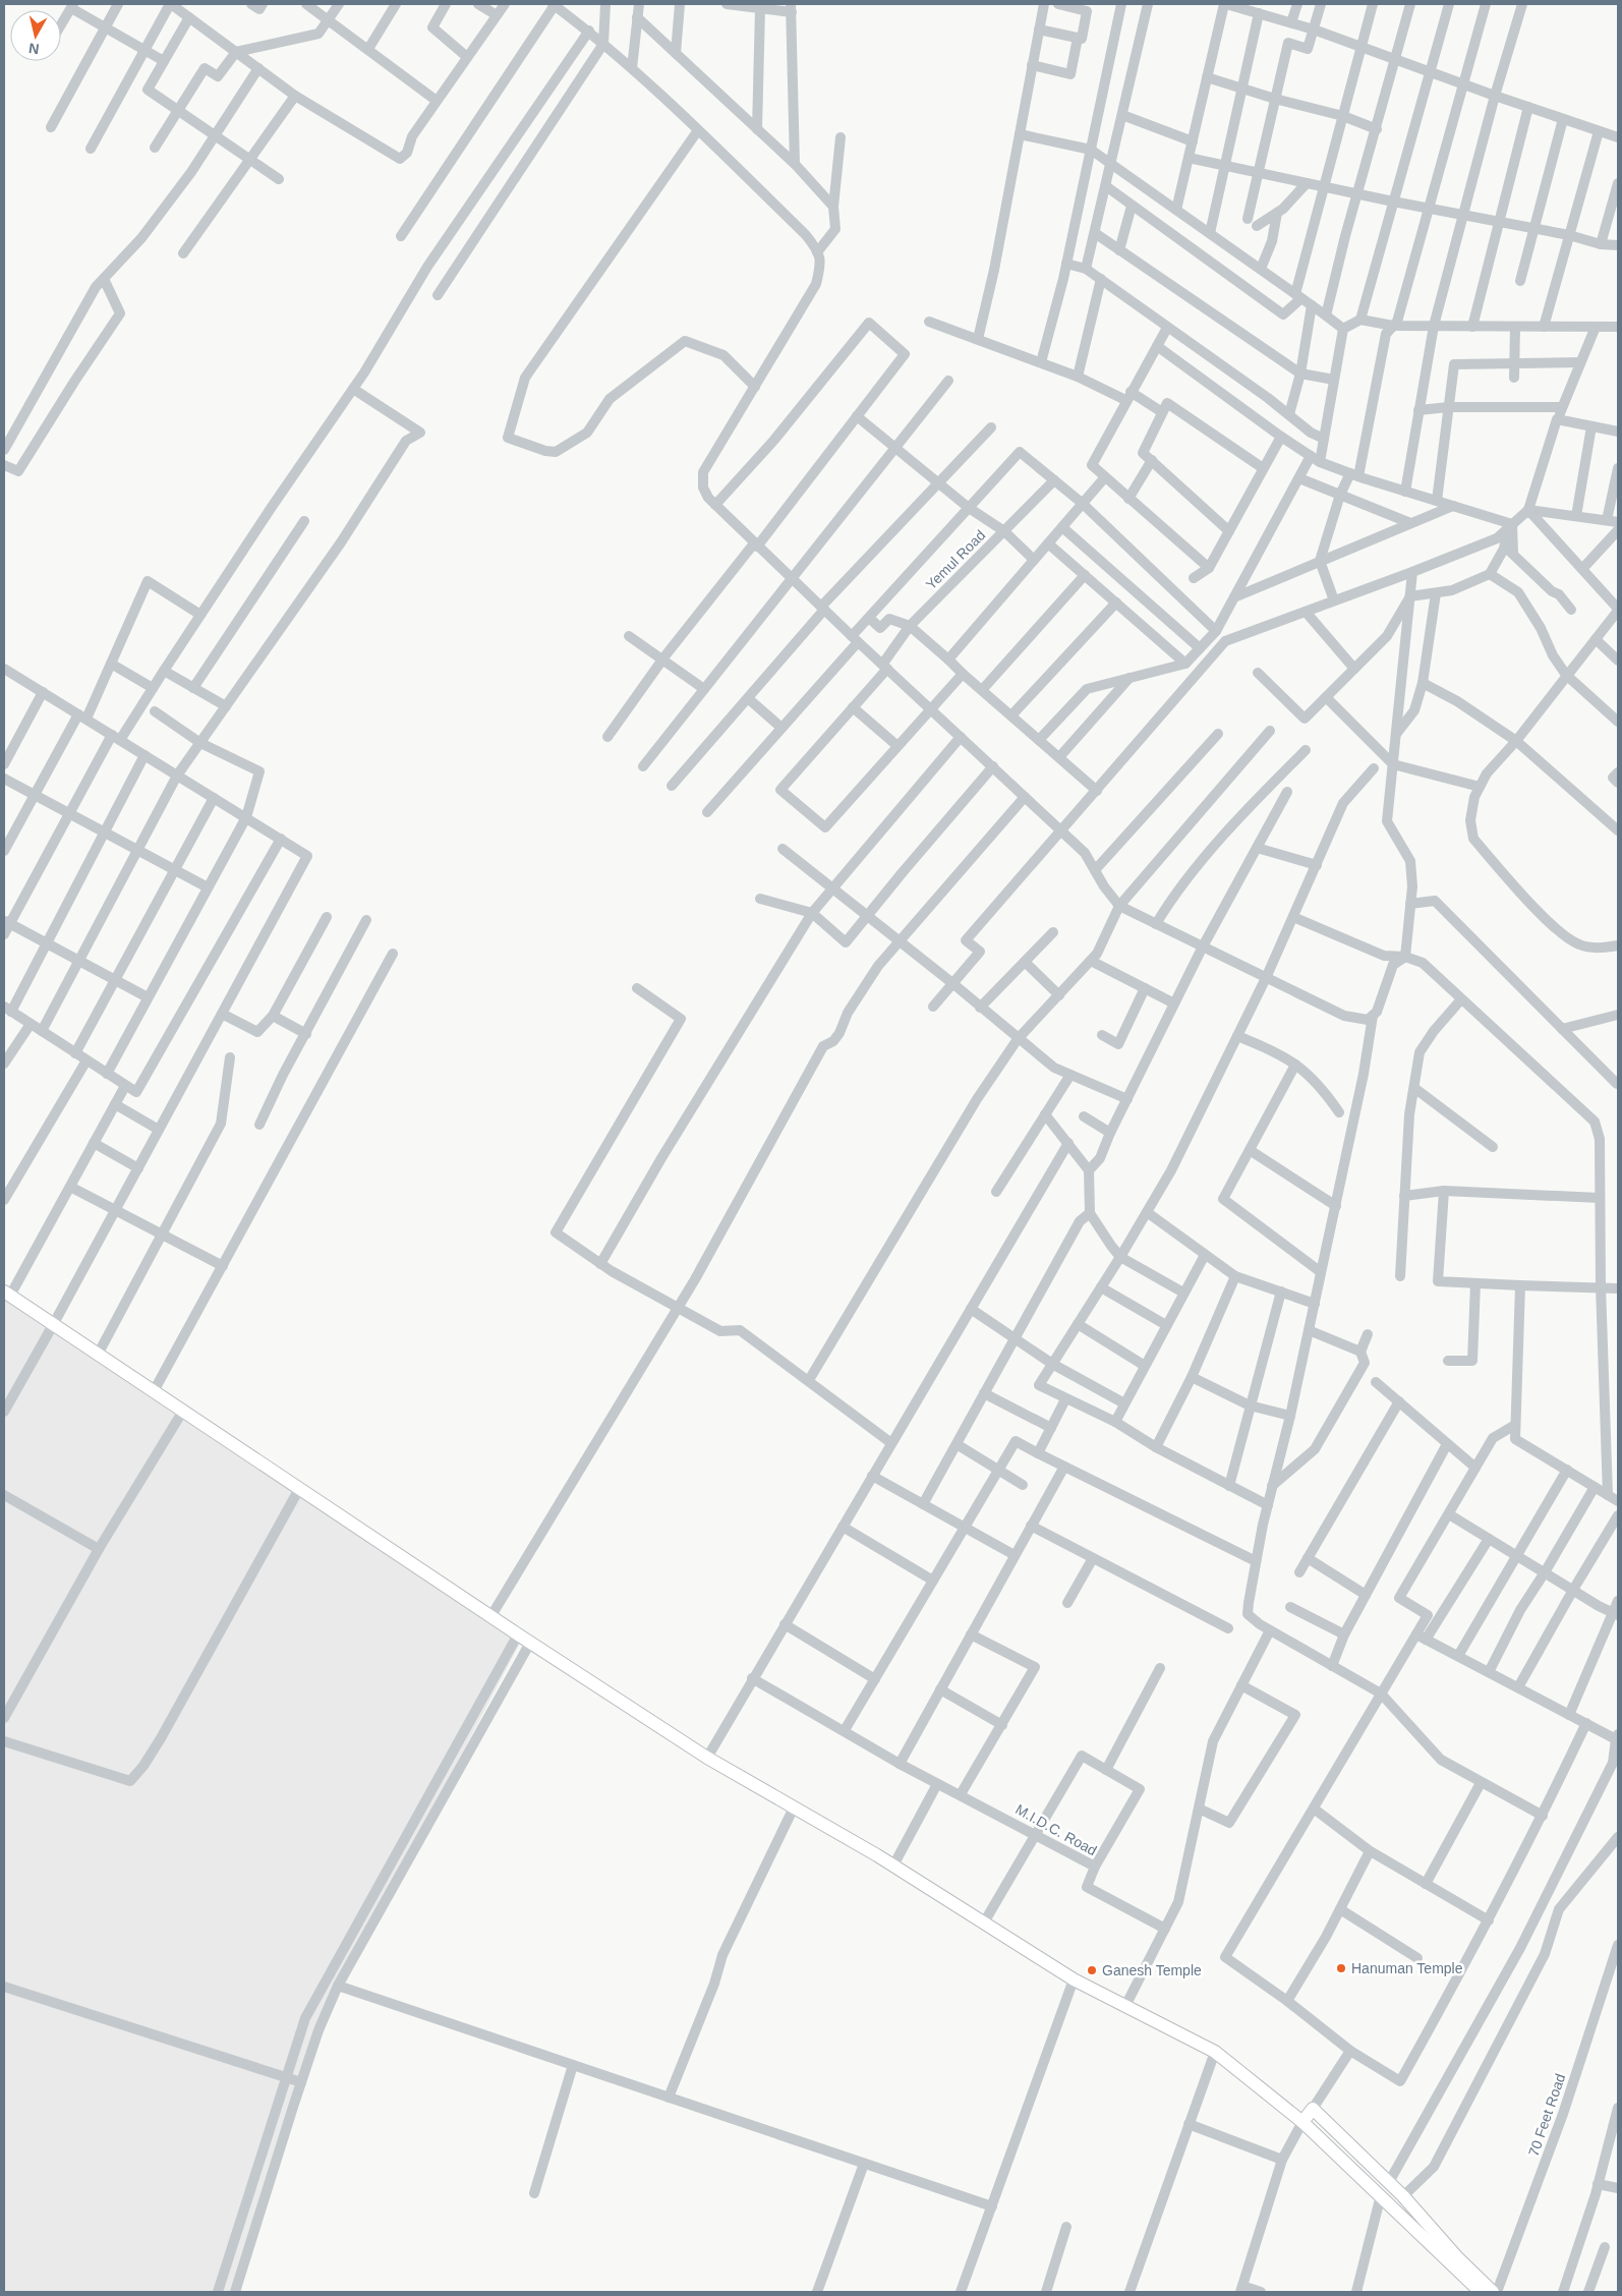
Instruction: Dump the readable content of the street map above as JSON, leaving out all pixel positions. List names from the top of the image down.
{
  "streets": {
    "street": ["Yemul Road", "M.I.D.C. Road", "70 Feet Road"]
  },
  "places": ["Hanuman Temple", "Ganesh Temple"],
  "north": "bottom"
}
